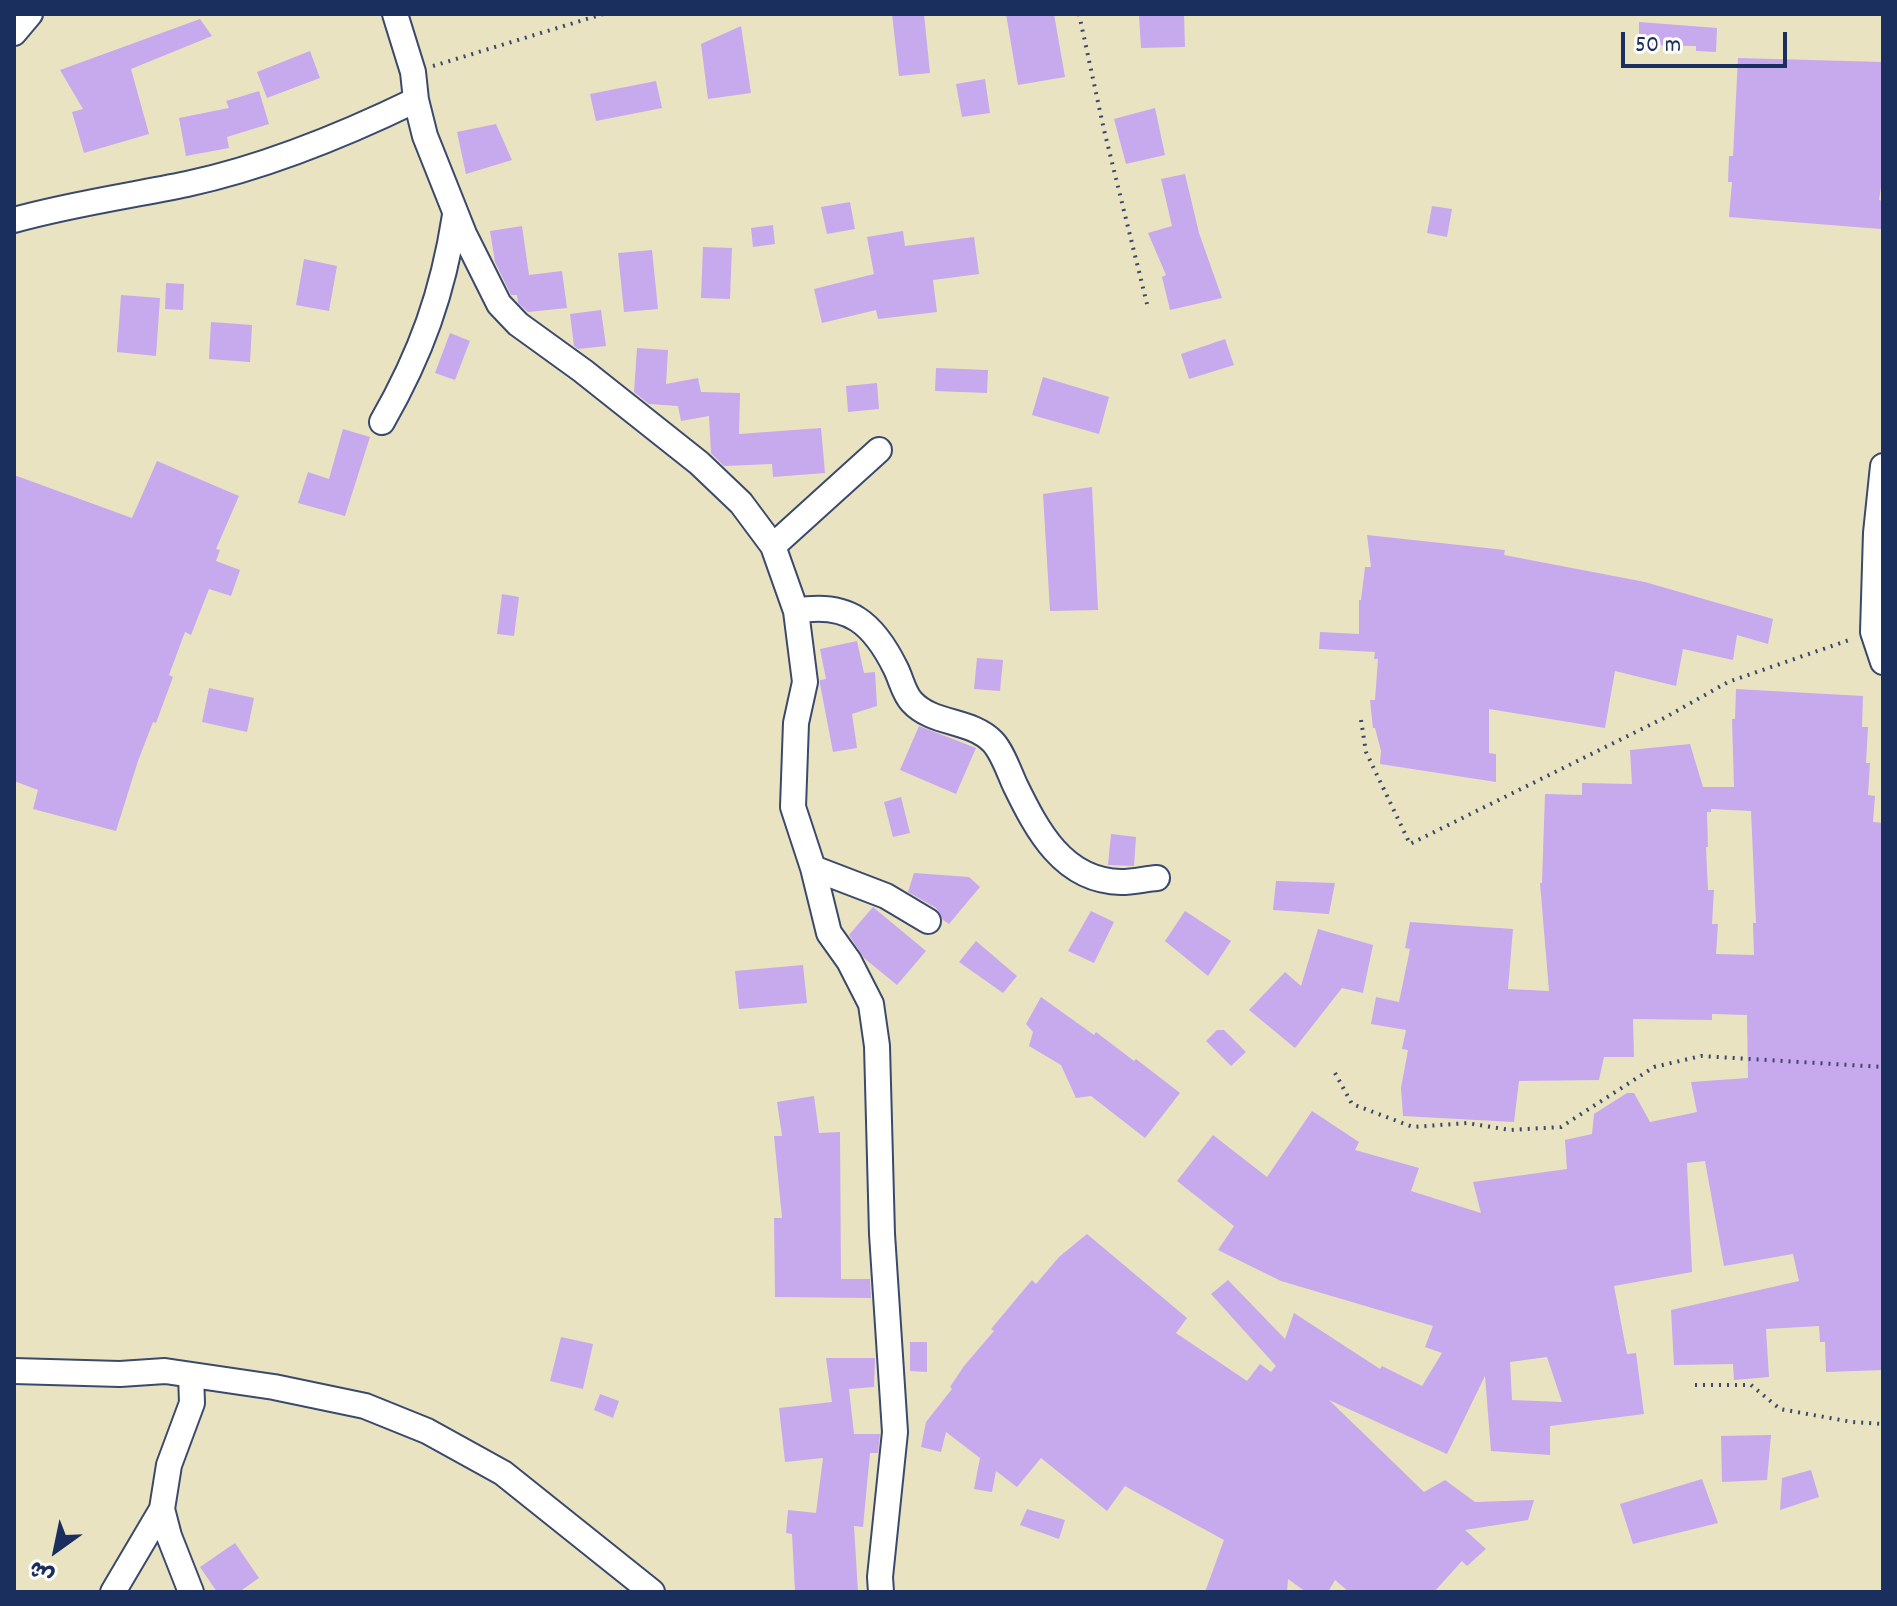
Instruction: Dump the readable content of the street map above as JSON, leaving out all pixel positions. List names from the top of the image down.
{
  "scale_bar": "50 m",
  "north": "bottom left"
}
